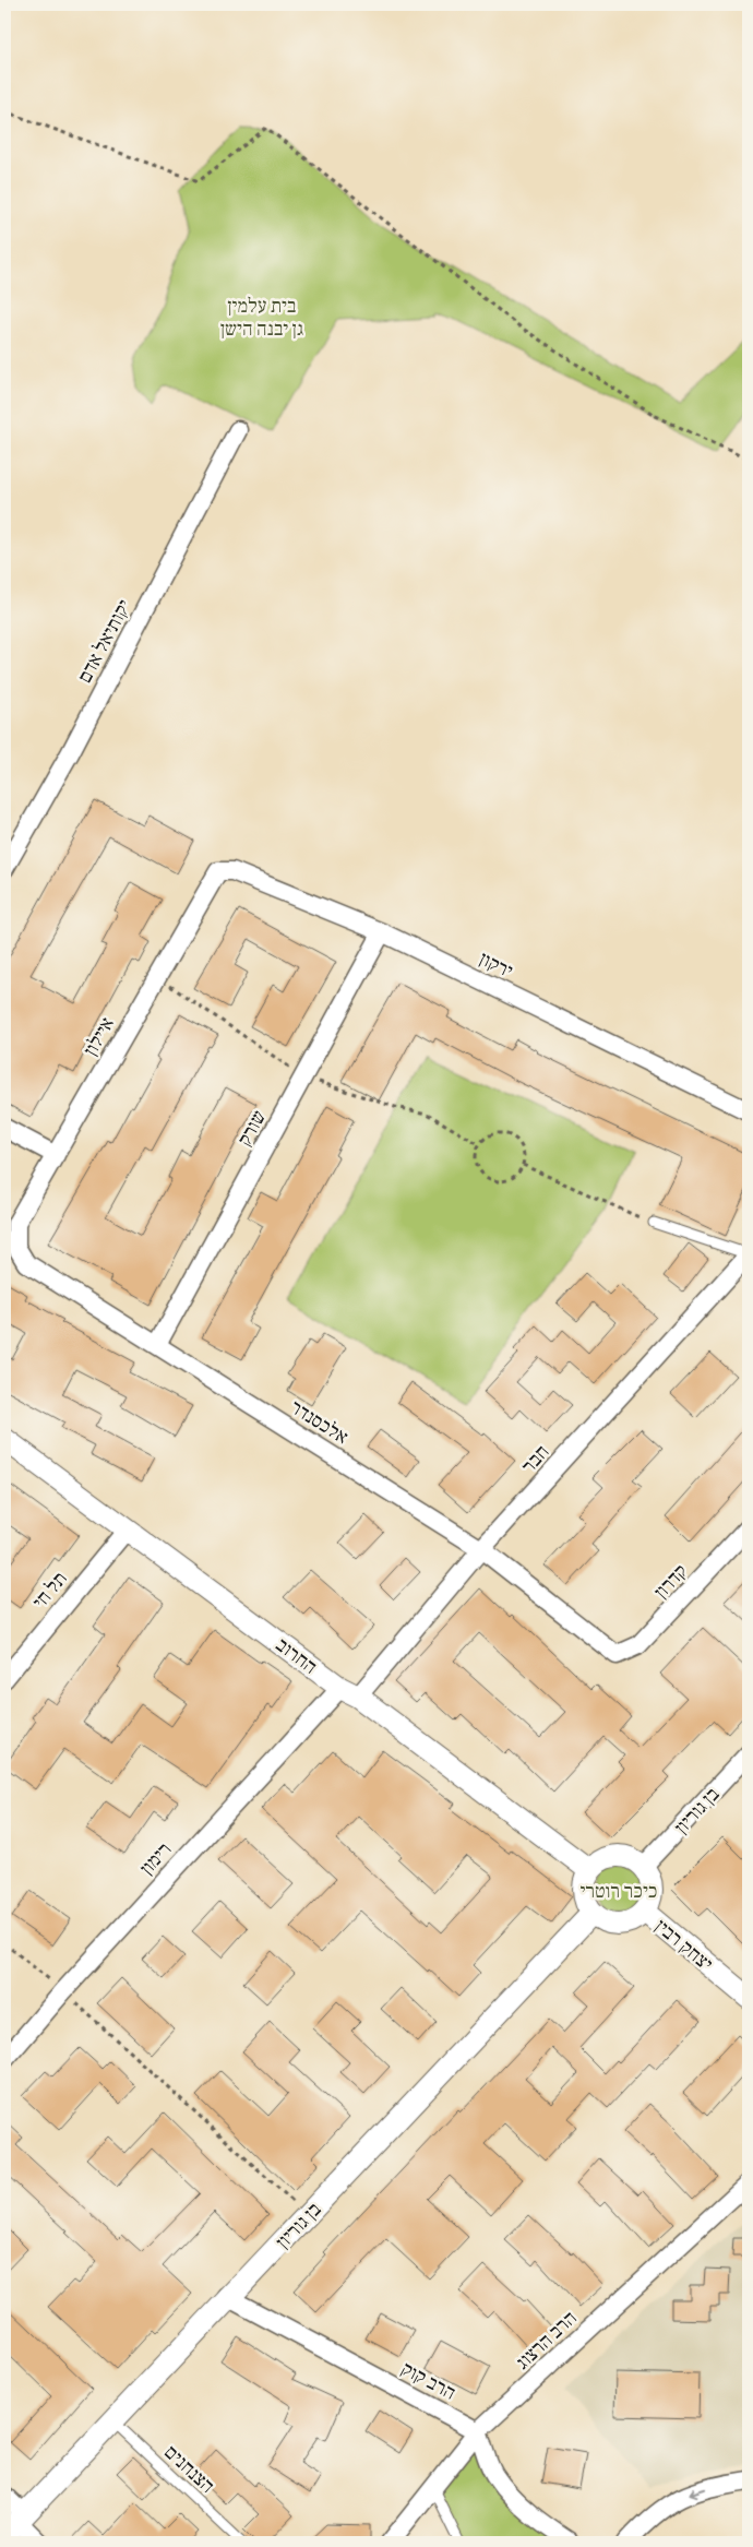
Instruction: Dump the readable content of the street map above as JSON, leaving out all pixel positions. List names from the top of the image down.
{
  "streets": {
    "street": [
      "יקותיאל אדם",
      "ירקון",
      "איילון",
      "שורק",
      "אלכסנדר",
      "חבר",
      "קדרון",
      "תל חי",
      "החרוב",
      "בן גוריון",
      "רימון",
      "יצחק רבין",
      "הרב הרצוג",
      "הרב קוק"
    ],
    "lane": ["הצנחנים"]
  },
  "crossings": [
    ["ירקון", "איילון"],
    ["ירקון", "שורק"],
    ["איילון", "אלכסנדר"],
    ["שורק", "אלכסנדר"],
    ["אלכסנדר", "חבר"],
    ["אלכסנדר", "קדרון"],
    ["חבר", "החרוב"],
    ["חבר", "רימון"],
    ["תל חי", "החרוב"],
    ["החרוב", "בן גוריון"],
    ["החרוב", "רימון"],
    ["החרוב", "יצחק רבין"],
    ["בן גוריון", "יצחק רבין"],
    ["בן גוריון", "הרב קוק"],
    ["בן גוריון", "הצנחנים"],
    ["הרב הרצוג", "הרב קוק"]
  ],
  "parks": ["בית עלמין גן יבנה הישן", "כיכר רוטרי"]
}
